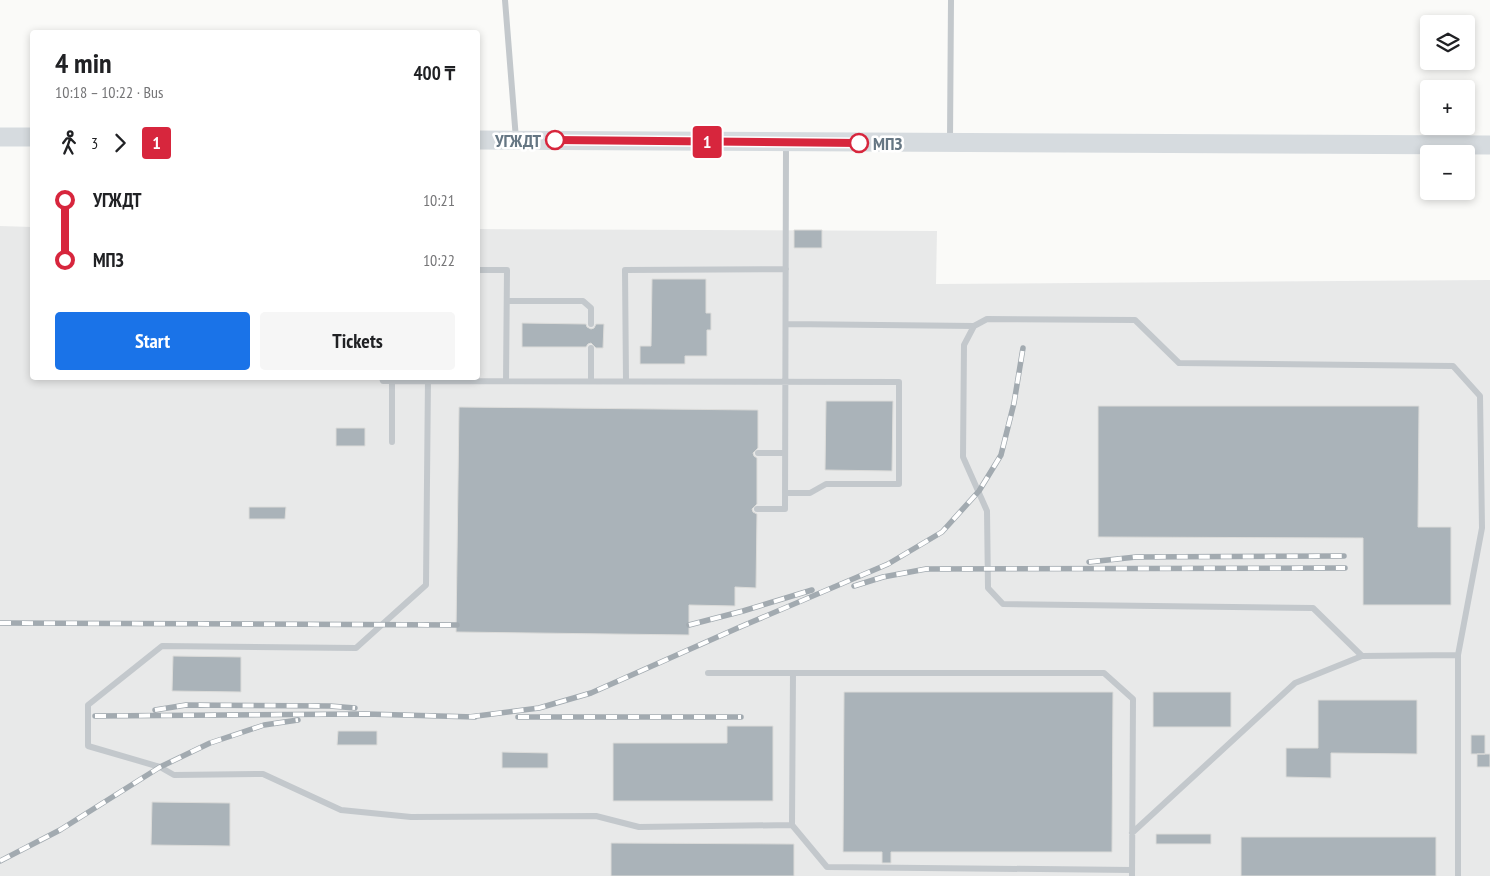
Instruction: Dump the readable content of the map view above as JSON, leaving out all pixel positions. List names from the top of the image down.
{
  "places": ["УГЖДТ", "МПЗ"],
  "lines": ["bus line 1"],
  "page": {
    "on_map": "1",
    "map_buttons": ["+", "−"],
    "heading": ["4 min", "10:18 – 10:22 · Bus", "400 ₸"],
    "legs": ["3", "1"],
    "list": [
      {
        "name": "УГЖДТ",
        "value": "10:21"
      },
      {
        "name": "МПЗ",
        "value": "10:22"
      }
    ],
    "buttons": ["Start", "Tickets"]
  }
}
